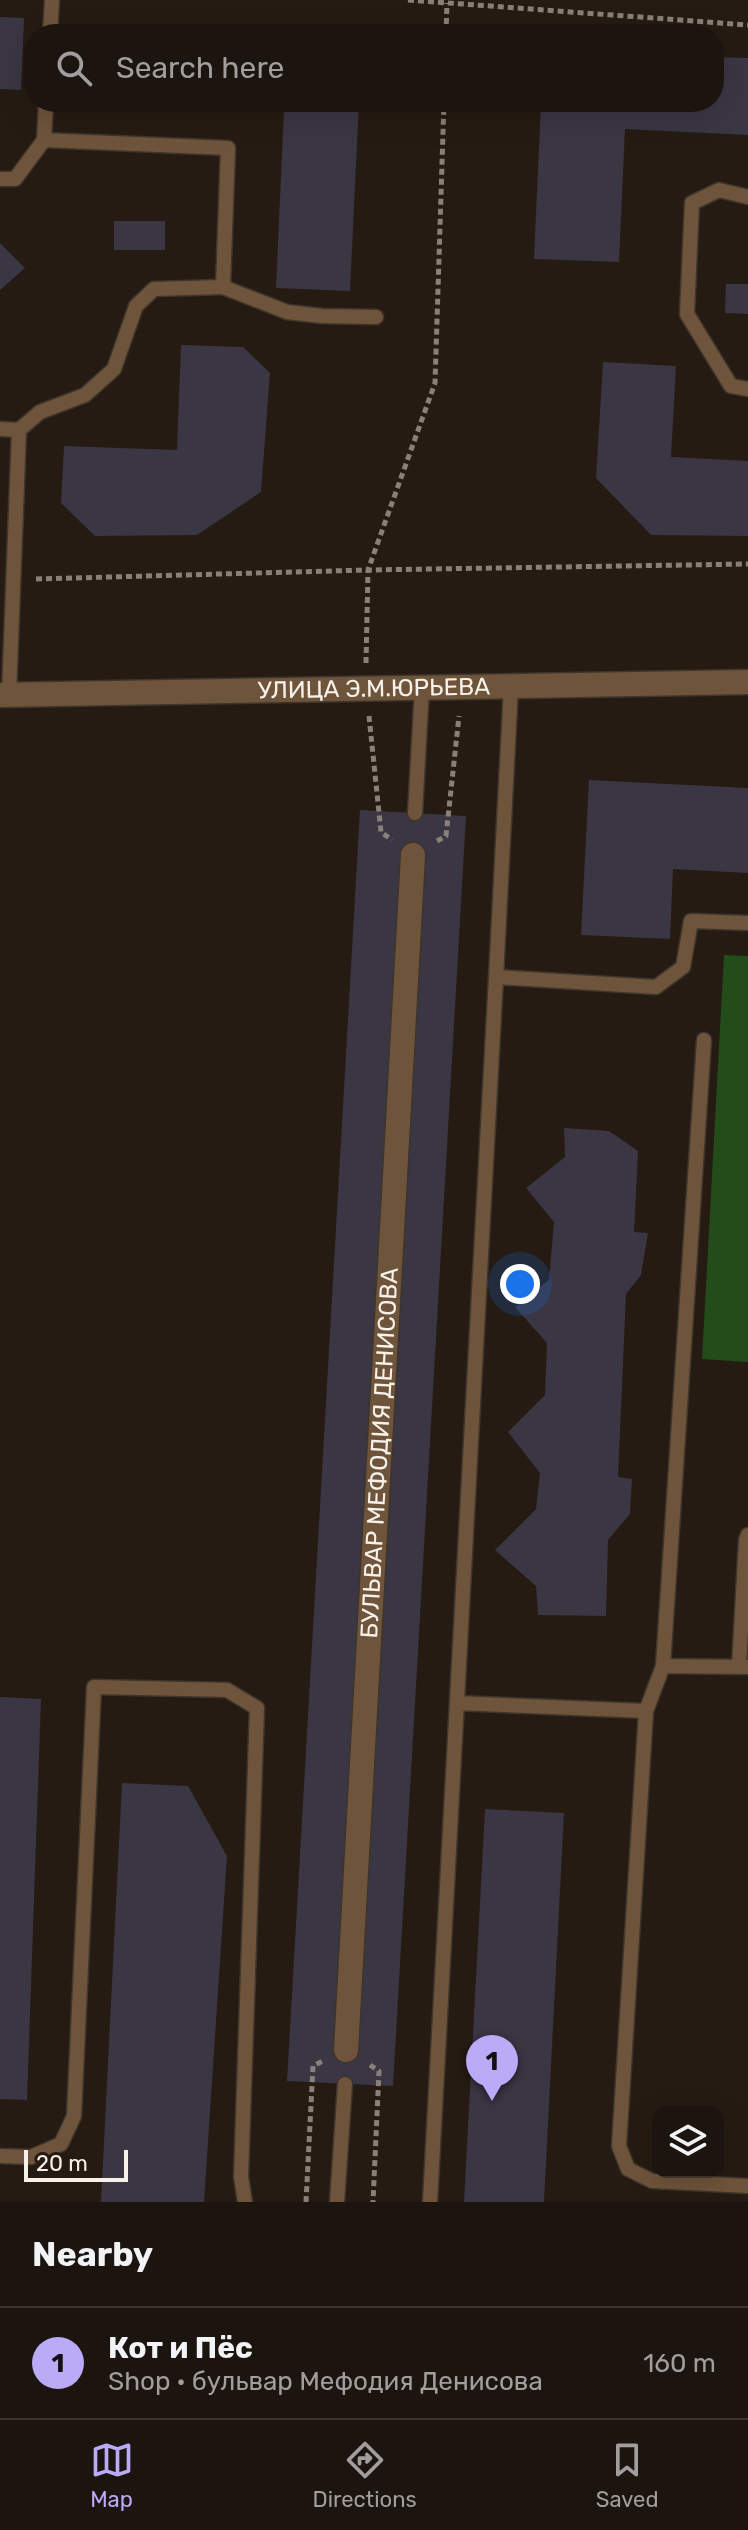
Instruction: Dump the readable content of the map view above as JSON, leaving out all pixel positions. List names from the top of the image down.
{
  "streets": {
    "street": ["УЛИЦА Э.М.ЮРЬЕВА", "БУЛЬВАР МЕФОДИЯ ДЕНИСОВА"]
  },
  "scale_bar": "20 m",
  "page": {
    "search": "Search here",
    "pins": "1",
    "scale": "20 m",
    "heading": "Nearby",
    "list": [
      {
        "mark": "1",
        "name": "Кот и Пёс",
        "note": "Shop · бульвар Мефодия Денисова",
        "value": "160 m"
      }
    ],
    "nav": ["Map", "Directions", "Saved"]
  }
}
